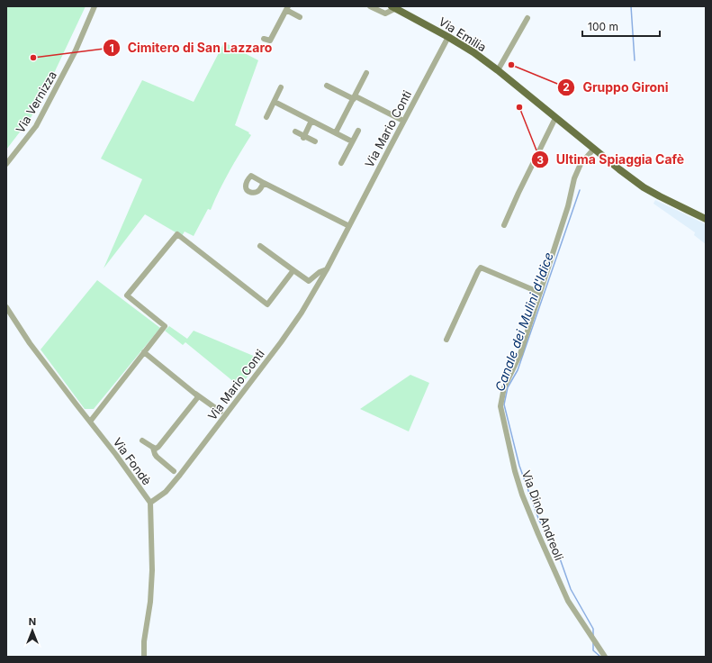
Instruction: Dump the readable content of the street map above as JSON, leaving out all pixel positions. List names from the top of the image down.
{
  "streets": {
    "main road": ["Via Emilia"],
    "street": [
      "Via Vernizza",
      "Via Mario Conti",
      "Via Fondè",
      "Via Dino Andreoli"
    ]
  },
  "crossings": [
    ["Via Emilia", "Via Mario Conti"],
    ["Via Emilia", "Via Dino Andreoli"],
    ["Via Mario Conti", "Via Fondè"]
  ],
  "water": ["Canale dei Mulini d'Idice"],
  "places": ["Cimitero di San Lazzaro", "Gruppo Gironi", "Ultima Spiaggia Cafè"],
  "scale_bar": "100 m",
  "north": "top"
}
